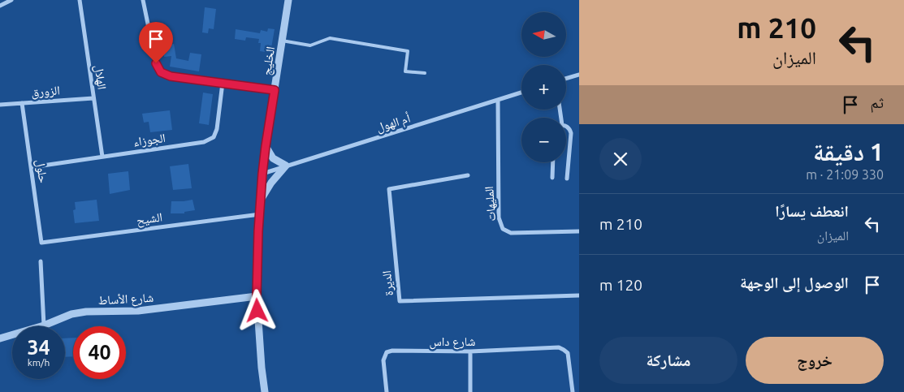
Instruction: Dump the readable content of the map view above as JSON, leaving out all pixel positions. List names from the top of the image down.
{
  "streets": {
    "street": [
      "الخليج",
      "الهلال",
      "الزورق",
      "أم الهول",
      "الجوزاء",
      "حلول",
      "المليهات",
      "الشيح",
      "الديرة",
      "شارع الأساط",
      "شارع داس"
    ]
  },
  "crossings": [
    ["الخليج", "أم الهول"],
    ["الخليج", "الشيح"],
    ["الخليج", "شارع الأساط"],
    ["الهلال", "الزورق"],
    ["الهلال", "الجوزاء"],
    ["الزورق", "حلول"],
    ["أم الهول", "المليهات"],
    ["الجوزاء", "حلول"],
    ["حلول", "الشيح"]
  ],
  "north": "left",
  "page": {
    "turn": ["210 m", "الميزان"],
    "map_buttons": ["+", "−"],
    "then": "ثم",
    "heading": ["1 دقيقة", "330 m · 21:09"],
    "list": [
      {
        "name": "انعطف يسارًا",
        "note": "الميزان",
        "value": "210 m"
      },
      {
        "name": "الوصول إلى الوجهة",
        "value": "120 m"
      }
    ],
    "speed": "34 km/h",
    "limit": "40",
    "buttons": ["خروج", "مشاركة"]
  }
}
